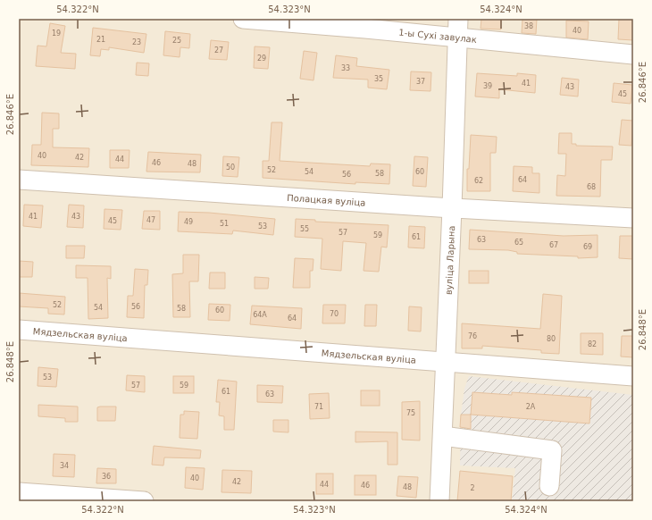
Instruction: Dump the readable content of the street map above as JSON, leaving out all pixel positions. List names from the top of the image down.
{
  "streets": {
    "street": [
      "1-ы Сухі завулак",
      "Полацкая вуліца",
      "вуліца Ларына",
      "Мядзельская вуліца"
    ]
  },
  "crossings": [
    ["1-ы Сухі завулак", "вуліца Ларына"],
    ["Полацкая вуліца", "вуліца Ларына"],
    ["вуліца Ларына", "Мядзельская вуліца"]
  ],
  "house_numbers": [
    "38",
    "40",
    "19",
    "21",
    "25",
    "23",
    "27",
    "29",
    "33",
    "35",
    "37",
    "41",
    "39",
    "43",
    "45",
    "40",
    "42",
    "44",
    "46",
    "48",
    "50",
    "52",
    "54",
    "60",
    "58",
    "56",
    "64",
    "62",
    "68",
    "41",
    "43",
    "47",
    "45",
    "49",
    "51",
    "53",
    "55",
    "57",
    "59",
    "61",
    "63",
    "65",
    "67",
    "69",
    "52",
    "56",
    "54",
    "58",
    "60",
    "70",
    "64А",
    "64",
    "76",
    "80",
    "82",
    "53",
    "57",
    "59",
    "61",
    "63",
    "71",
    "2А",
    "75",
    "34",
    "36",
    "40",
    "42",
    "44",
    "46",
    "48",
    "2"
  ],
  "coordinates": [
    "54.322°N",
    "54.323°N",
    "54.324°N",
    "26.846°E",
    "26.848°E"
  ]
}
